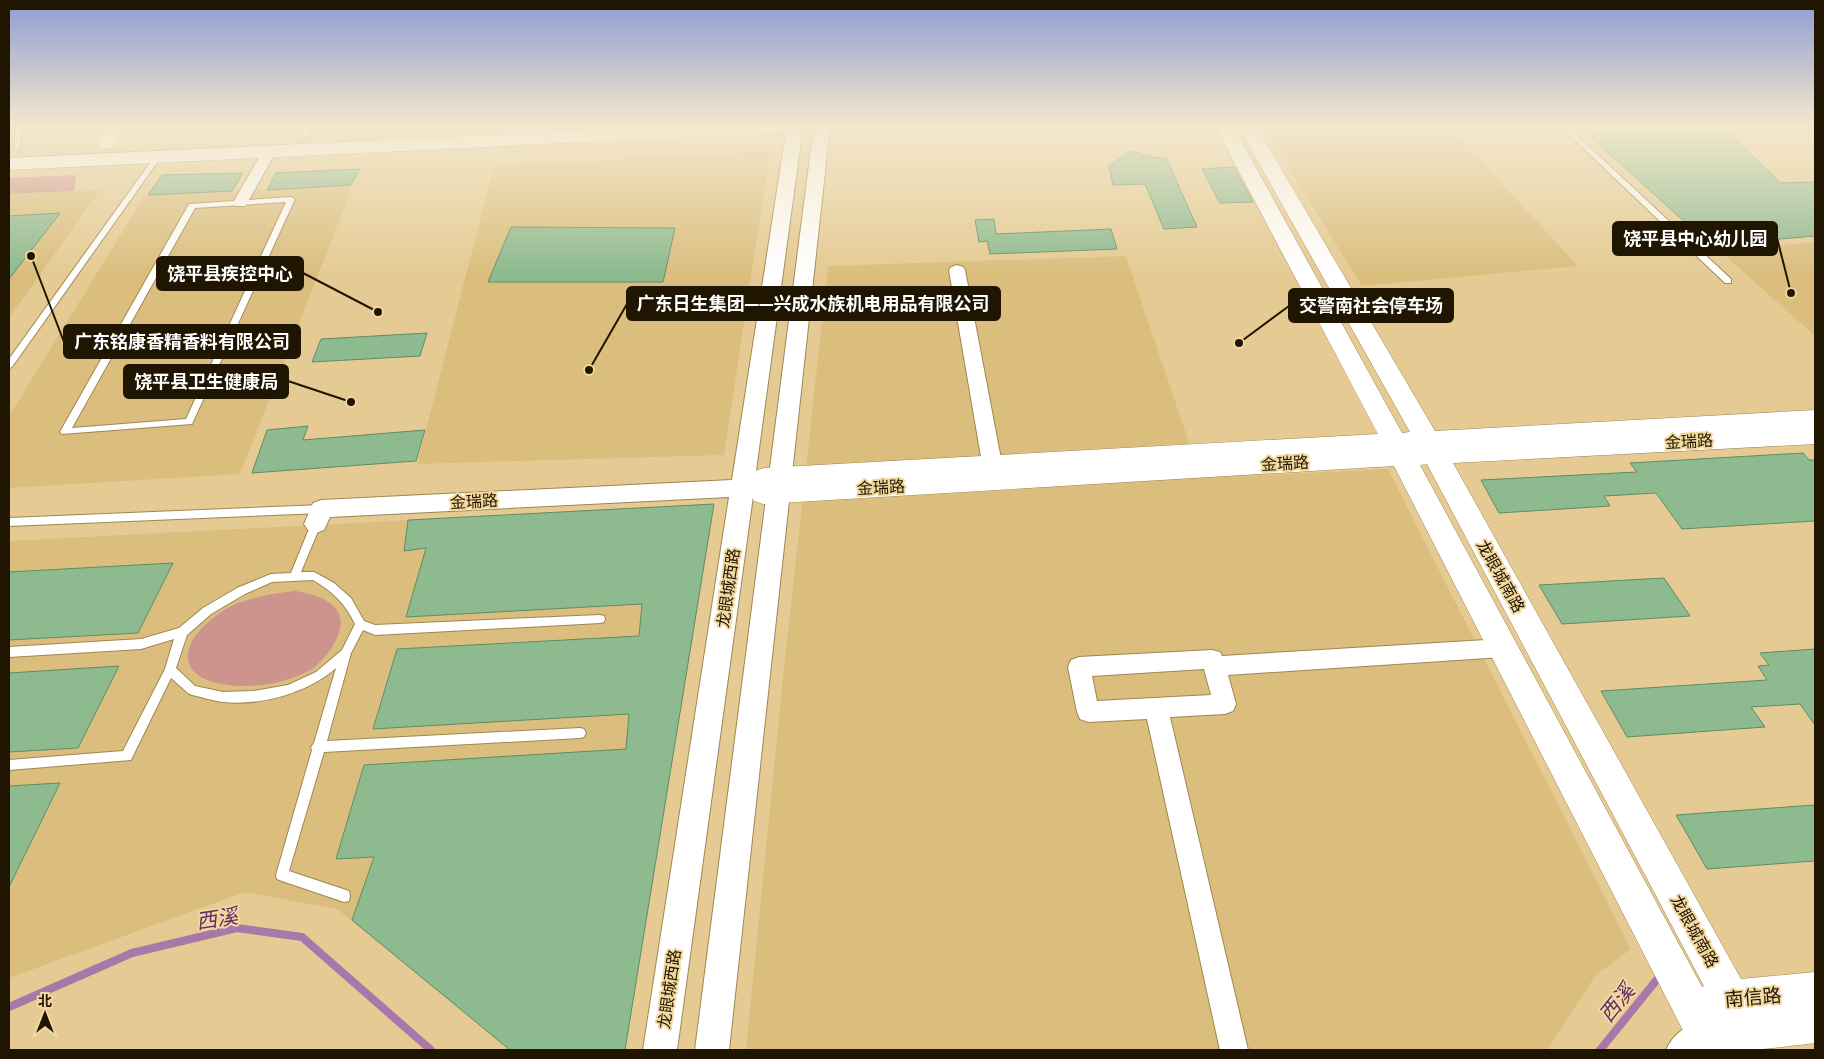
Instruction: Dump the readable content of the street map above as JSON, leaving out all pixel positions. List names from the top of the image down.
{
  "streets": {
    "main road": ["金瑞路", "龙眼城南路", "南信路"],
    "street": ["龙眼城西路"]
  },
  "crossings": [
    ["金瑞路", "龙眼城南路"],
    ["龙眼城南路", "南信路"]
  ],
  "water": ["西溪"],
  "places": [
    "广东铭康香精香料有限公司",
    "饶平县中心幼儿园",
    "饶平县疾控中心",
    "交警南社会停车场",
    "广东日生集团——兴成水族机电用品有限公司",
    "饶平县卫生健康局"
  ],
  "north": "top"
}
